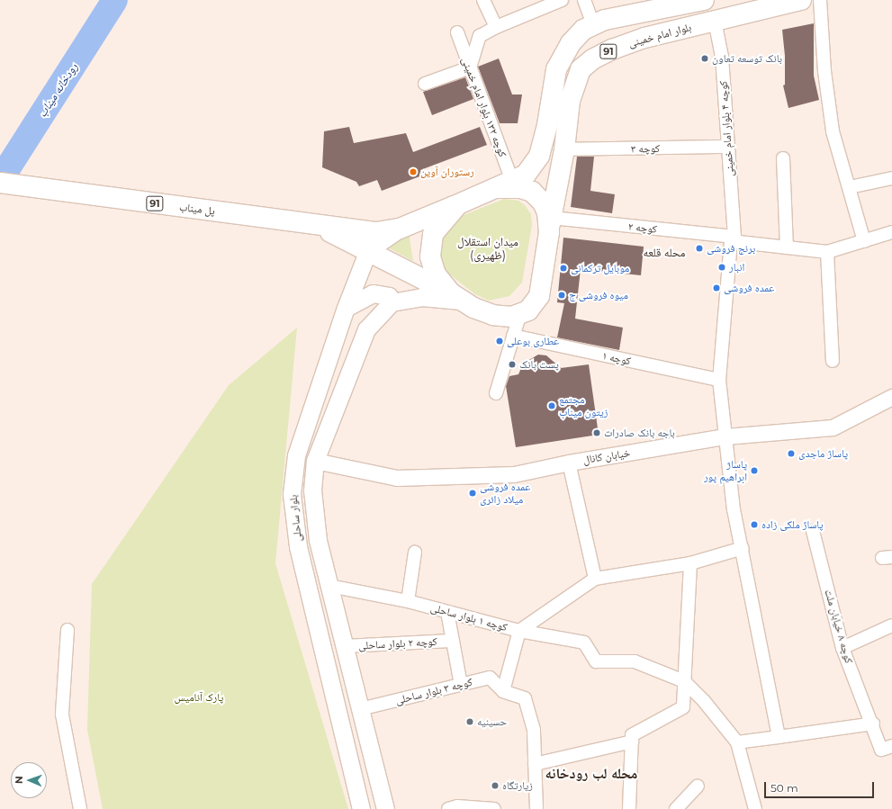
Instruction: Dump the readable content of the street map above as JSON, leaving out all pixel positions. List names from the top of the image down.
{
  "streets": {
    "main road": [
      "بلوار امام خمینی",
      "91",
      "پل میناب",
      "بلوار ساحلی"
    ],
    "street": [
      "کوچه ۱۳۲ بلوار امام خمینی",
      "کوچه ۴ بلوار امام خمینی",
      "کوچه ۳",
      "کوچه ۲",
      "کوچه ۱",
      "خیابان کانال",
      "کوچه ۱ بلوار ساحلی",
      "کوچه ۸ خیابان ملت",
      "کوچه ۲ بلوار ساحلی",
      "کوچه ۳ بلوار ساحلی"
    ]
  },
  "crossings": [
    ["بلوار امام خمینی", "91"],
    ["بلوار امام خمینی", "کوچه ۱۳۲ بلوار امام خمینی"],
    ["بلوار امام خمینی", "کوچه ۴ بلوار امام خمینی"],
    ["بلوار امام خمینی", "کوچه ۳"],
    ["بلوار امام خمینی", "کوچه ۲"],
    ["91", "کوچه ۱۳۲ بلوار امام خمینی"],
    ["91", "پل میناب"],
    ["91", "کوچه ۲"],
    ["91", "بلوار ساحلی"],
    ["کوچه ۱۳۲ بلوار امام خمینی", "کوچه ۲"],
    ["کوچه ۴ بلوار امام خمینی", "کوچه ۳"],
    ["کوچه ۴ بلوار امام خمینی", "کوچه ۲"],
    ["کوچه ۴ بلوار امام خمینی", "کوچه ۱"],
    ["کوچه ۴ بلوار امام خمینی", "خیابان کانال"],
    ["خیابان کانال", "بلوار ساحلی"],
    ["بلوار ساحلی", "کوچه ۱ بلوار ساحلی"],
    ["بلوار ساحلی", "کوچه ۲ بلوار ساحلی"],
    ["بلوار ساحلی", "کوچه ۳ بلوار ساحلی"]
  ],
  "districts": ["میدان استقلال (ظهیری)", "محله قلعه", "محله لب رودخانه"],
  "water": ["رودخانه میناب"],
  "parks": ["پارک آنامیس"],
  "places": [
    "بانک توسعه تعاون",
    "رستوران آوین",
    "برنج فروشی",
    "انبار",
    "موبایل ترکمانی",
    "عمده فروشی",
    "میوه فروشی ج",
    "عطاری بوعلی",
    "پست بانک",
    "مجتمع زیتون میناب",
    "باجه بانک صادرات",
    "پاساژ ماجدی",
    "پاساژ ابراهیم پور",
    "عمده فروشی میلاد زائری",
    "پاساژ ملکی زاده",
    "حسینیه",
    "زیارتگاه"
  ],
  "scale_bar": "50 m",
  "north": "left"
}
